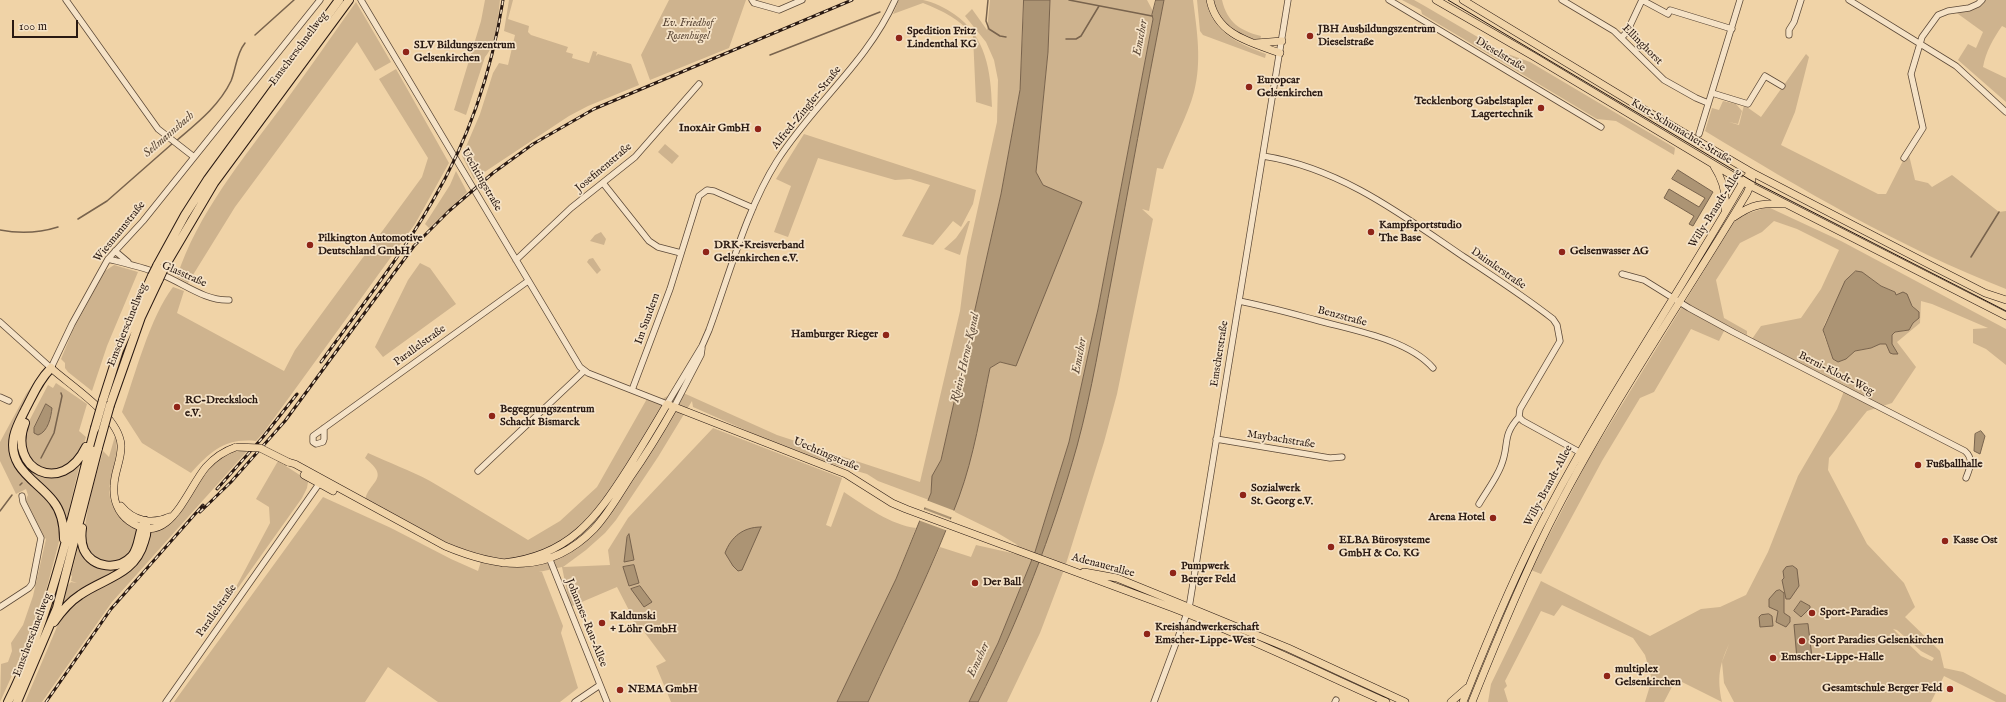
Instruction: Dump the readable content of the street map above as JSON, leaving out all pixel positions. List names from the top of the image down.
{
  "streets": {
    "highway": ["Emscherschnellweg"],
    "main road": [
      "Kurt-Schumacher-Straße",
      "Uechtingstraße",
      "Willy-Brandt-Allee",
      "Adenauerallee"
    ],
    "street": [
      "Ellinghorst",
      "Dieselstraße",
      "Alfred-Zingler-Straße",
      "Josefinenstraße",
      "Wiesmannstraße",
      "Daimlerstraße",
      "Glasstraße",
      "Benzstraße",
      "Im Sundern",
      "Parallelstraße",
      "Emscherstraße",
      "Berni-Klodt-Weg",
      "Maybachstraße",
      "Johannes-Rau-Allee"
    ]
  },
  "crossings": [
    ["Alfred-Zingler-Straße", "Uechtingstraße"],
    ["Alfred-Zingler-Straße", "Im Sundern"],
    ["Kurt-Schumacher-Straße", "Willy-Brandt-Allee"],
    ["Josefinenstraße", "Uechtingstraße"],
    ["Uechtingstraße", "Im Sundern"],
    ["Uechtingstraße", "Parallelstraße"],
    ["Uechtingstraße", "Adenauerallee"],
    ["Willy-Brandt-Allee", "Berni-Klodt-Weg"],
    ["Wiesmannstraße", "Glasstraße"],
    ["Daimlerstraße", "Emscherstraße"],
    ["Benzstraße", "Emscherstraße"],
    ["Emscherstraße", "Maybachstraße"],
    ["Emscherstraße", "Adenauerallee"]
  ],
  "water": ["Emscher", "Sellmannsbach", "Rhein-Herne-Kanal"],
  "parks": ["Ev. Friedhof Rosenhügel"],
  "places": [
    "JBH Ausbildungszentrum Dieselstraße",
    "Spedition Fritz Lindenthal KG",
    "SLV Bildungszentrum Gelsenkirchen",
    "Europcar Gelsenkirchen",
    "Tecklenborg Gabelstapler Lagertechnik",
    "InoxAir GmbH",
    "Kampfsportstudio The Base",
    "Pilkington Automotive Deutschland GmbH",
    "DRK-Kreisverband Gelsenkirchen e.V.",
    "Gelsenwasser AG",
    "Hamburger Rieger",
    "RC-Drecksloch e.V.",
    "Begegnungszentrum Schacht Bismarck",
    "Fußballhalle",
    "Sozialwerk St. Georg e.V.",
    "Arena Hotel",
    "Kasse Ost",
    "ELBA Bürosysteme GmbH & Co. KG",
    "Pumpwerk Berger Feld",
    "Der Ball",
    "Sport-Paradies",
    "Kaldunski + Löhr GmbH",
    "Kreishandwerkerschaft Emscher-Lippe-West",
    "Sport Paradies Gelsenkirchen",
    "Emscher-Lippe-Halle",
    "multiplex Gelsenkirchen",
    "Gesamtschule Berger Feld",
    "NEMA GmbH"
  ],
  "scale_bar": "100 m"
}
